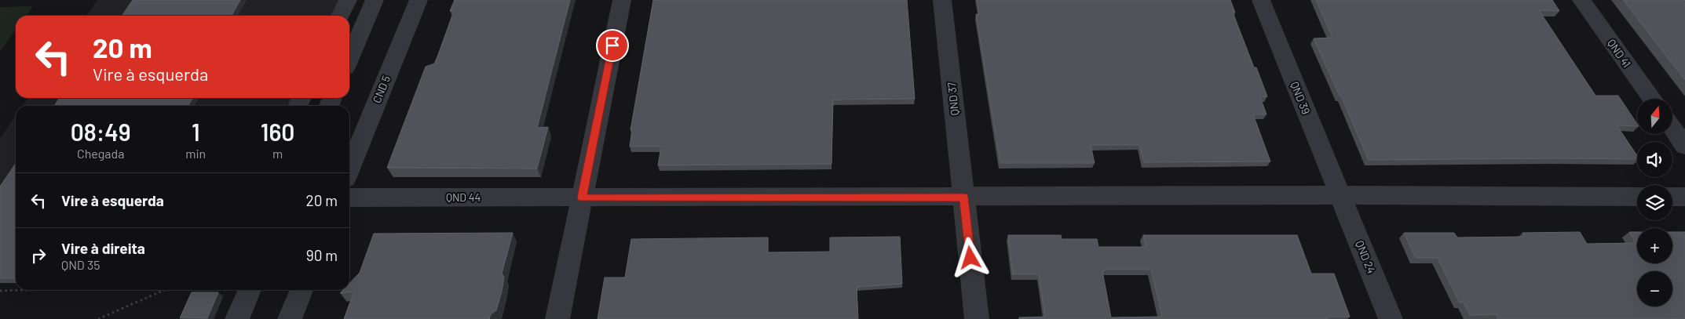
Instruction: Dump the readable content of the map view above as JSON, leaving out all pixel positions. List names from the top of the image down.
{
  "streets": {
    "street": [
      "QND 41",
      "CND 5",
      "QND 39",
      "QND 37",
      "QND 44",
      "QND 24"
    ]
  },
  "crossings": [
    ["QND 39", "QND 44"],
    ["QND 39", "QND 24"],
    ["QND 37", "QND 44"],
    ["QND 44", "QND 24"]
  ],
  "north": "top",
  "page": {
    "turn": ["20 m", "Vire à esquerda"],
    "map_buttons": ["+", "−"],
    "eta": [
      "08:49",
      "Chegada",
      "1",
      "min",
      "160",
      "m"
    ],
    "list": [
      {
        "name": "Vire à esquerda",
        "value": "20 m"
      },
      {
        "name": "Vire à direita",
        "note": "QND 35",
        "value": "90 m"
      }
    ]
  }
}
